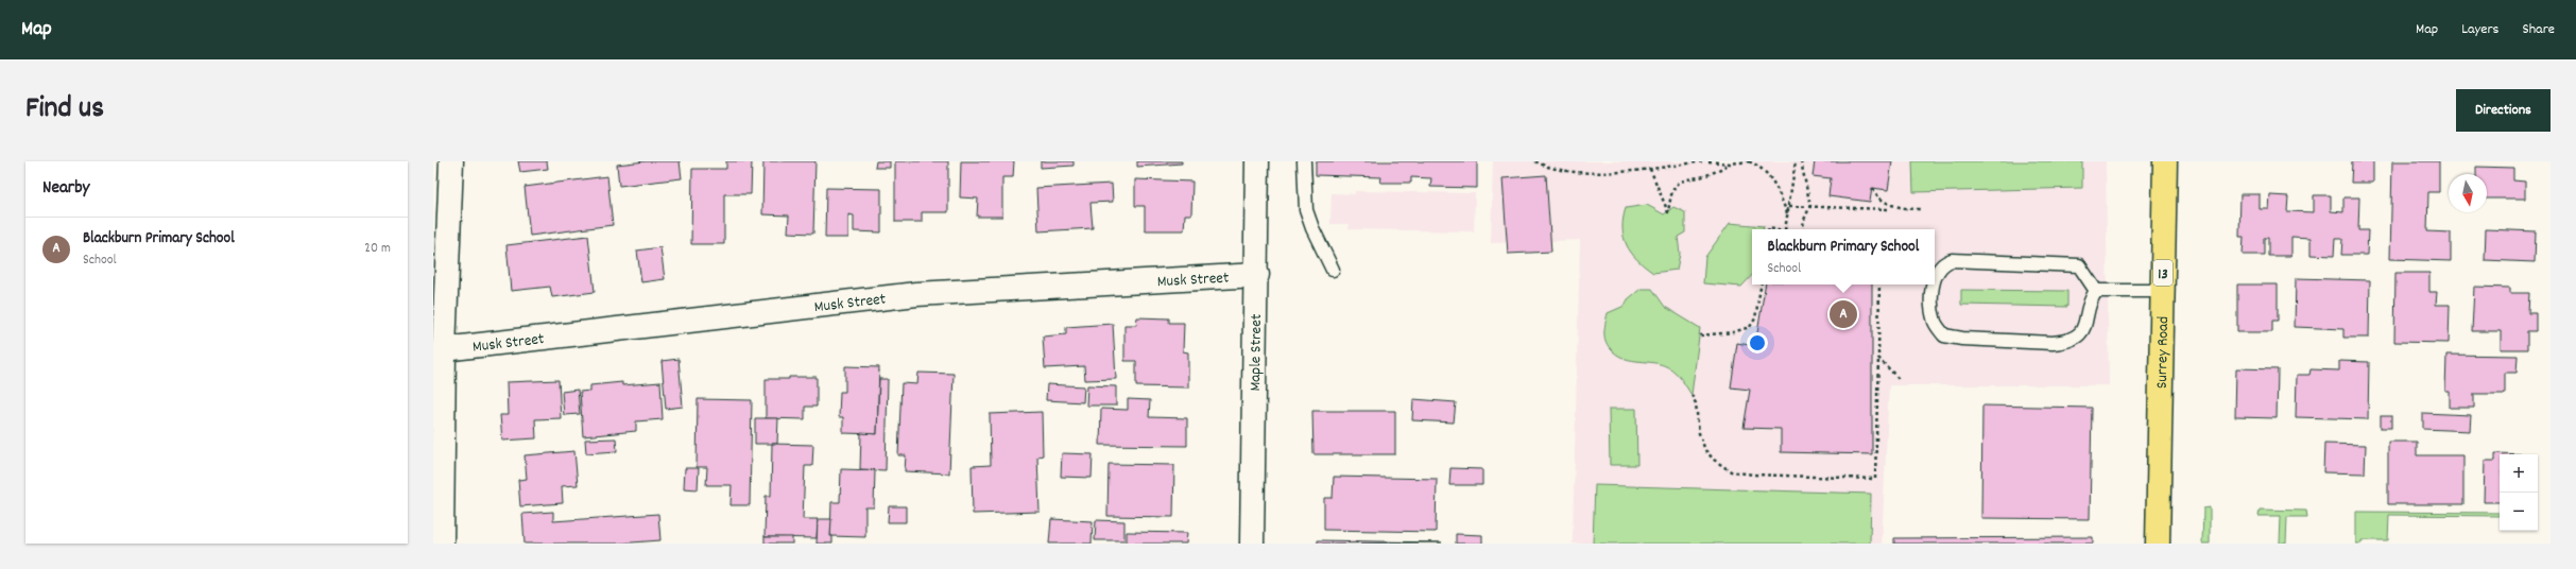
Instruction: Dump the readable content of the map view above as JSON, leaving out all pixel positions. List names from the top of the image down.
{
  "streets": {
    "main road": ["13", "Surrey Road"],
    "street": ["Musk Street", "Maple Street"]
  },
  "crossings": [
    ["Musk Street", "Maple Street"]
  ],
  "north": "bottom",
  "page": {
    "header": "Map",
    "nav": ["Map", "Layers", "Share"],
    "title": "Find us",
    "buttons": "Directions",
    "heading": "Nearby",
    "list": [
      {
        "mark": "A",
        "name": "Blackburn Primary School",
        "note": "School",
        "value": "20 m"
      }
    ],
    "popup": ["Blackburn Primary School", "School"],
    "pins": "A",
    "map_buttons": ["+", "−"]
  }
}
